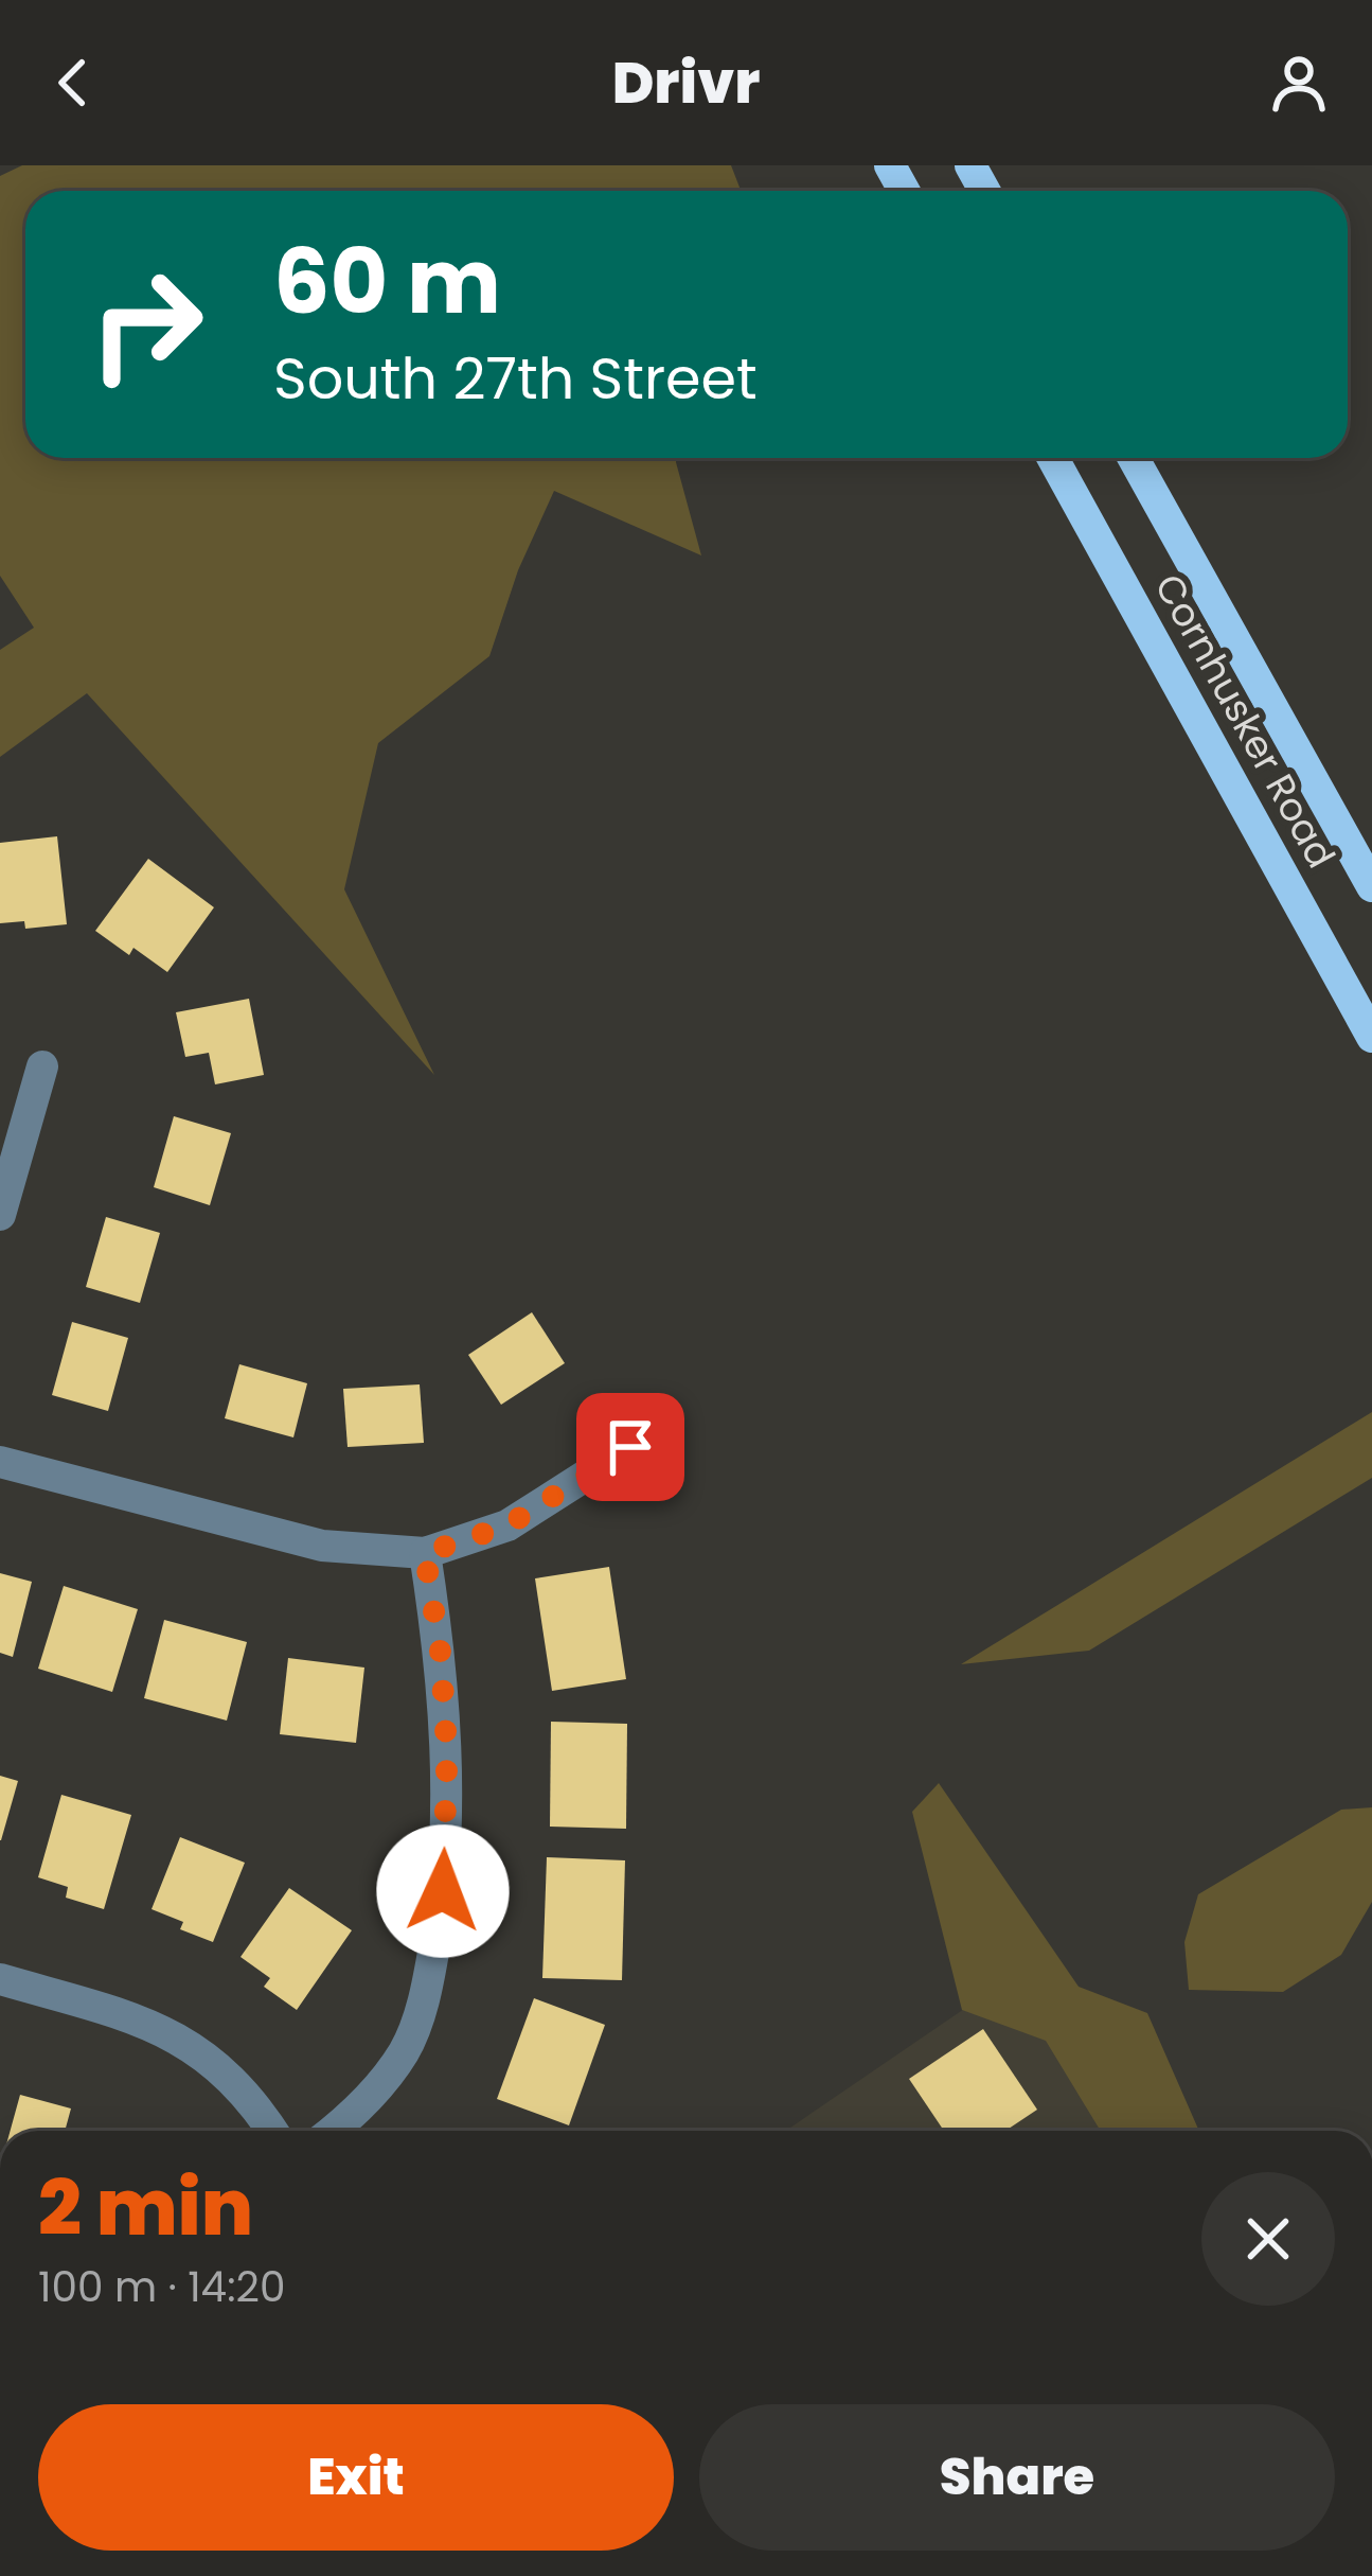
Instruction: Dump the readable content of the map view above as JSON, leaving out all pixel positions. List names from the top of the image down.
{
  "streets": {
    "main road": ["Cornhusker Road"]
  },
  "page": {
    "header": "Drivr",
    "turn": ["60 m", "South 27th Street"],
    "heading": ["2 min", "100 m · 14:20"],
    "buttons": ["Exit", "Share"]
  }
}
